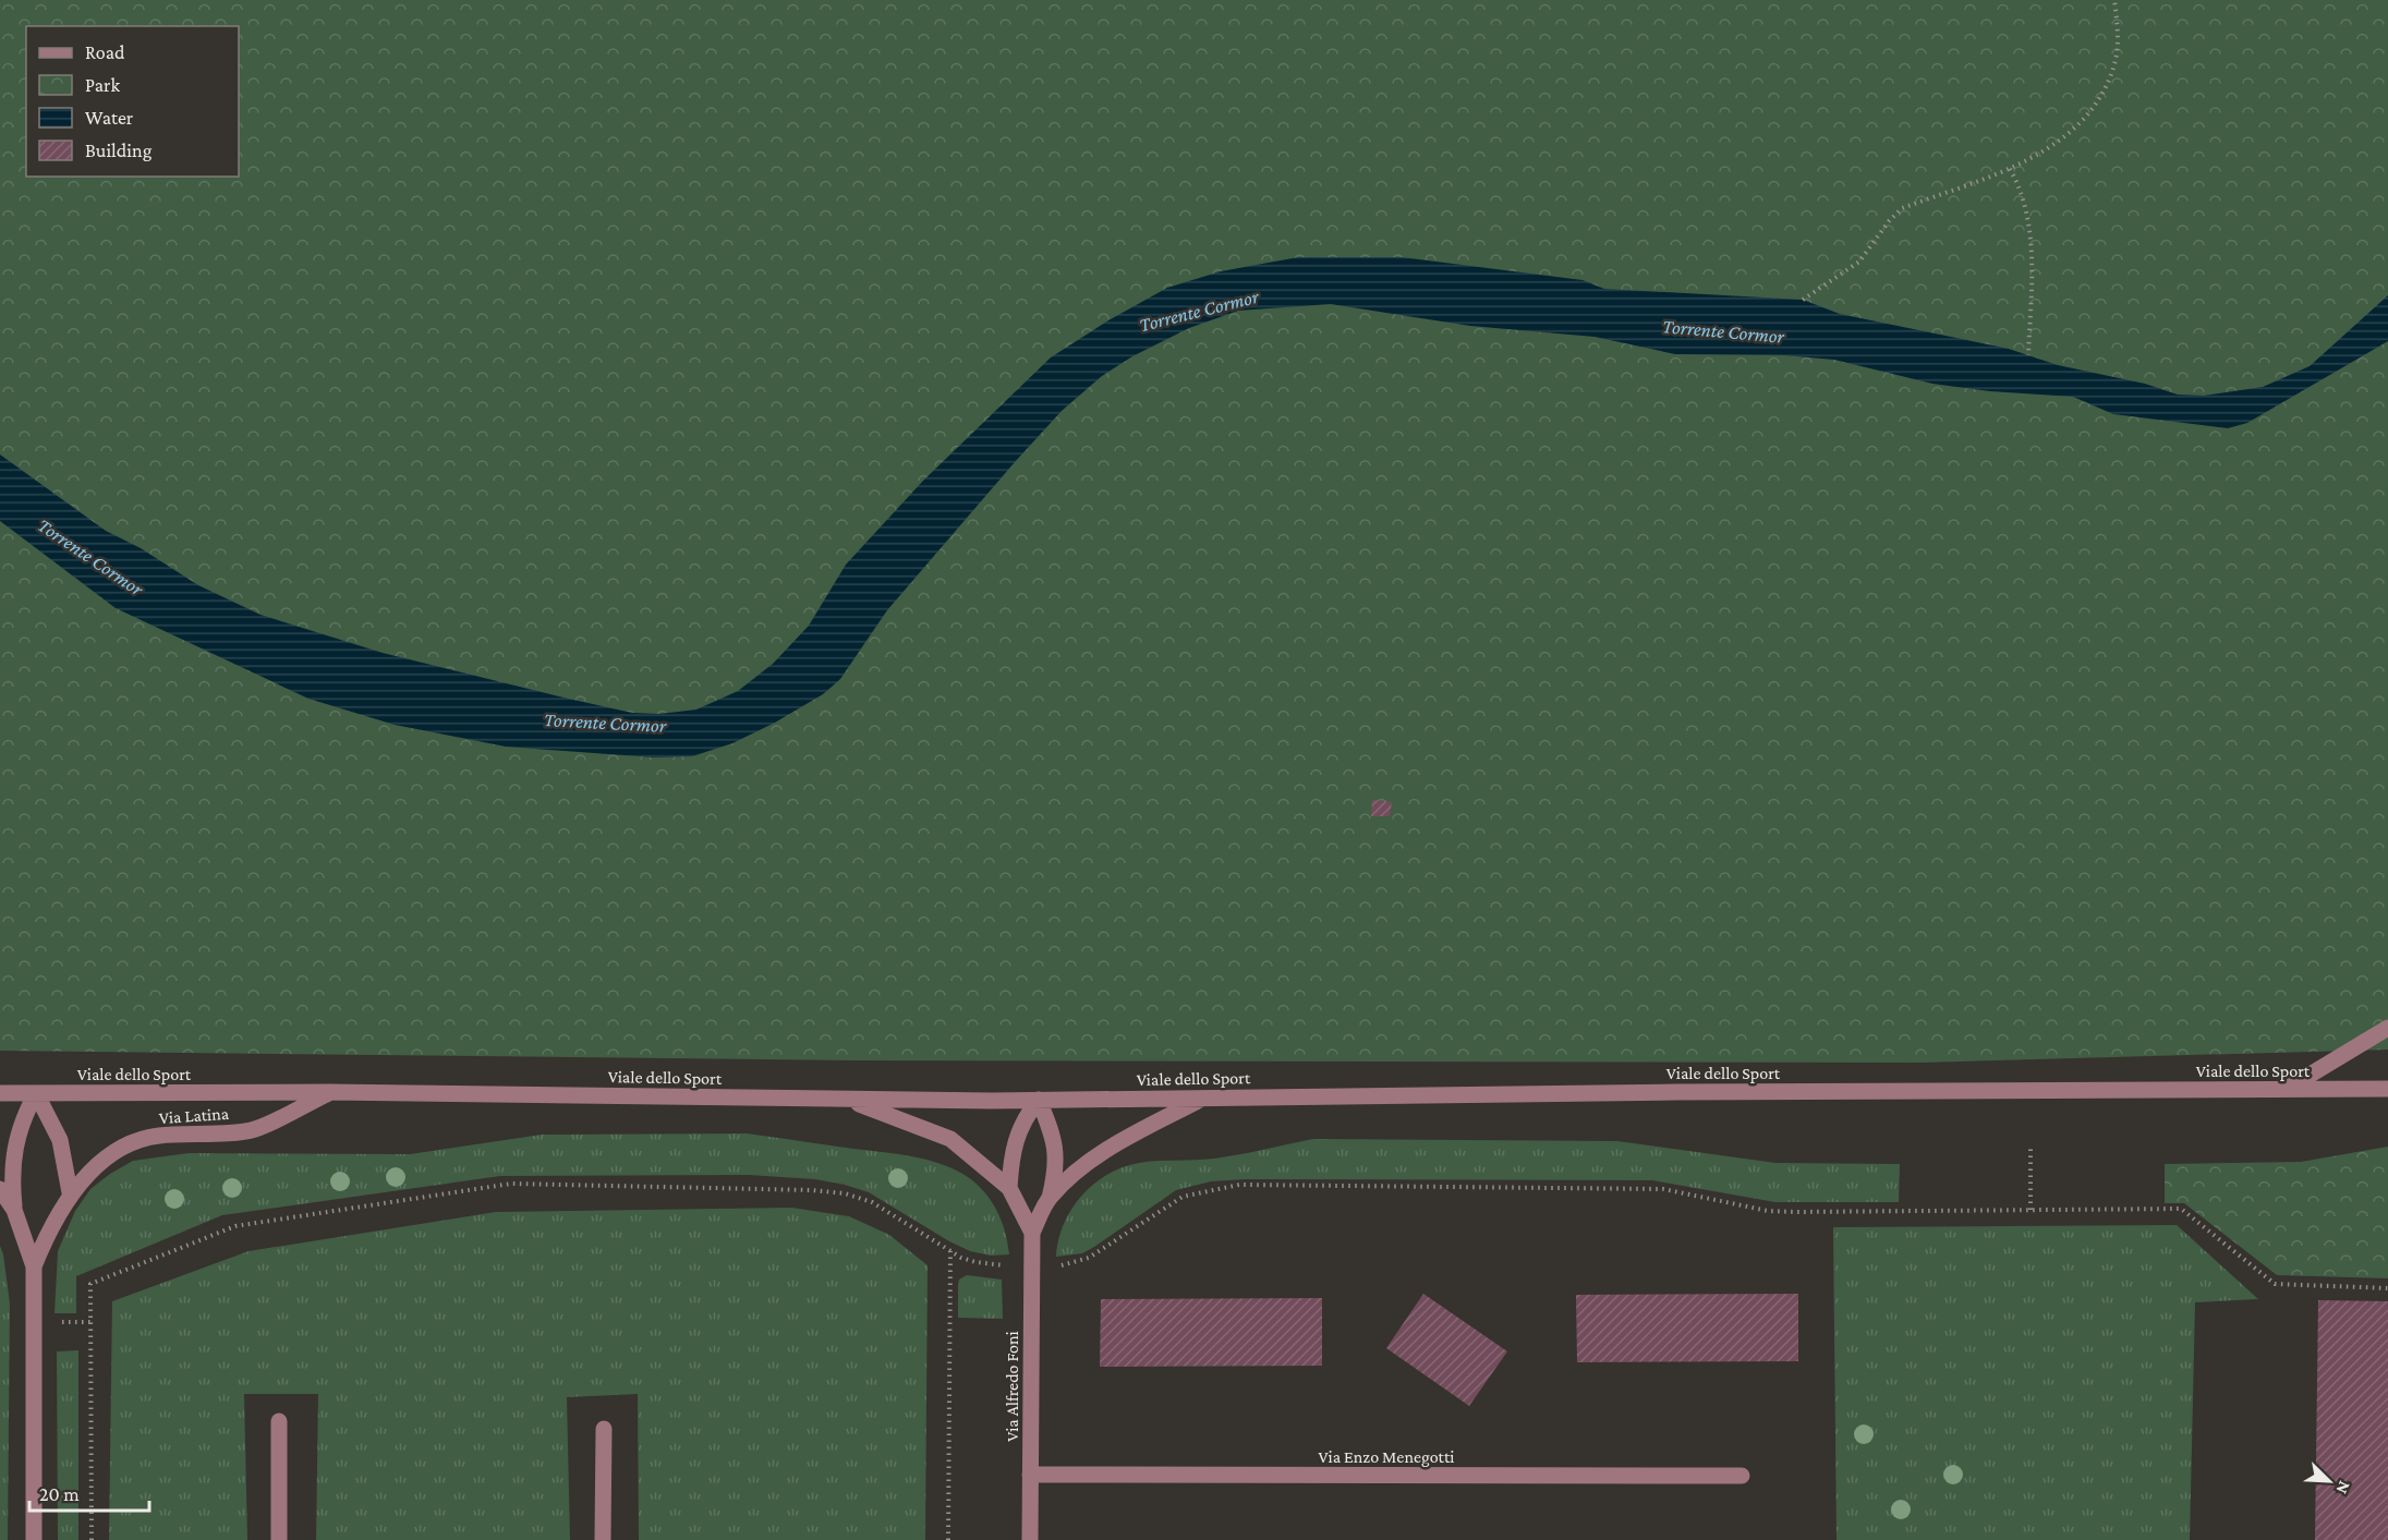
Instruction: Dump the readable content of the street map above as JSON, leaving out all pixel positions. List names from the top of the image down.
{
  "streets": {
    "street": [
      "Viale dello Sport",
      "Via Latina",
      "Via Alfredo Foni",
      "Via Enzo Menegotti"
    ]
  },
  "crossings": [
    ["Viale dello Sport", "Via Latina"],
    ["Viale dello Sport", "Via Alfredo Foni"],
    ["Via Alfredo Foni", "Via Enzo Menegotti"]
  ],
  "water": ["Torrente Cormor"],
  "legend": [
    "Road",
    "Park",
    "Water",
    "Building"
  ],
  "scale_bar": "20 m",
  "north": "bottom right"
}
